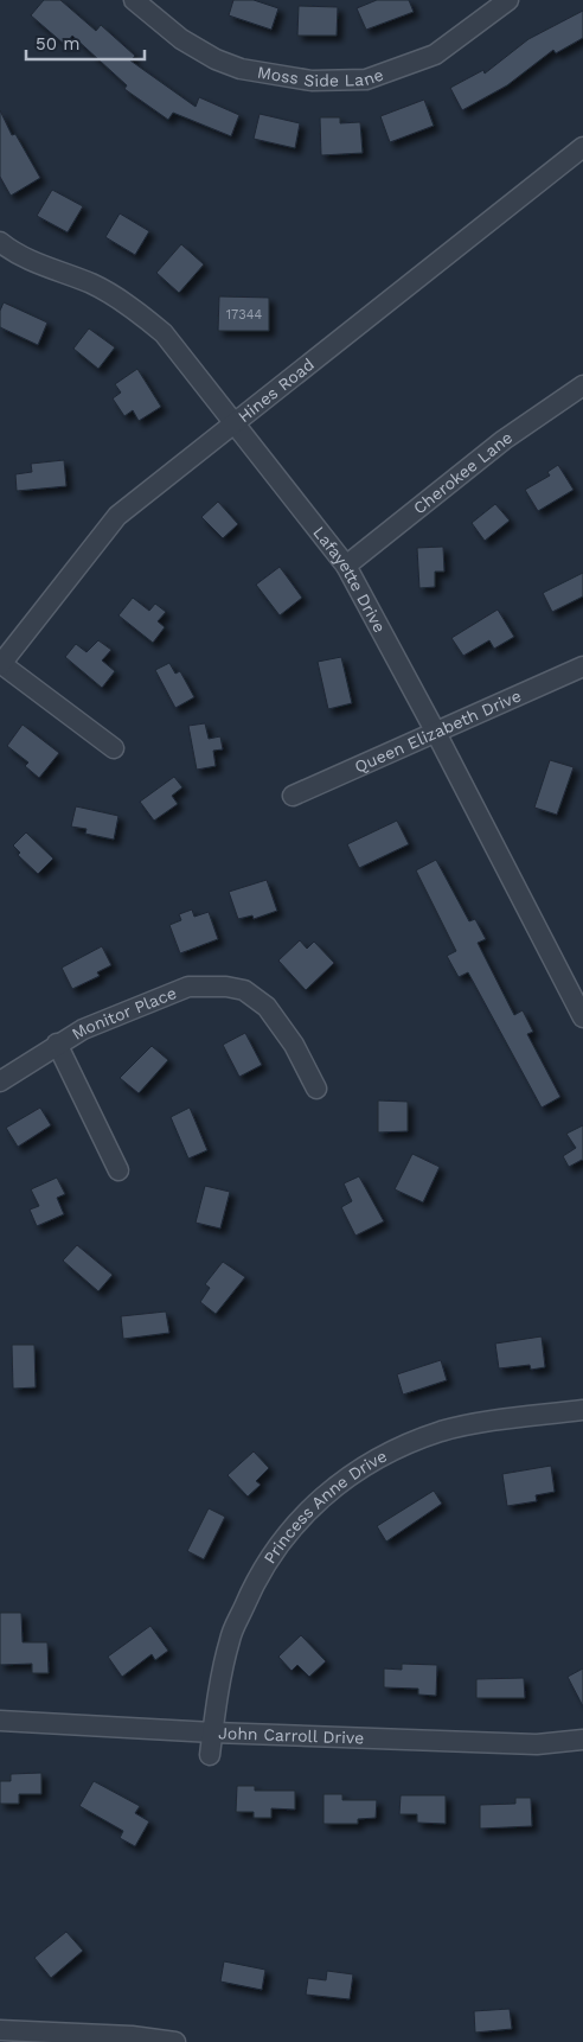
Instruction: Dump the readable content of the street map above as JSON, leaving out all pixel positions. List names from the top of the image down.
{
  "streets": {
    "street": [
      "Moss Side Lane",
      "Hines Road",
      "Cherokee Lane",
      "Lafayette Drive",
      "Queen Elizabeth Drive",
      "Monitor Place",
      "Princess Anne Drive",
      "John Carroll Drive"
    ]
  },
  "crossings": [
    ["Hines Road", "Lafayette Drive"],
    ["Cherokee Lane", "Lafayette Drive"],
    ["Lafayette Drive", "Queen Elizabeth Drive"],
    ["Princess Anne Drive", "John Carroll Drive"]
  ],
  "house_numbers": ["17344"],
  "scale_bar": "50 m"
}
